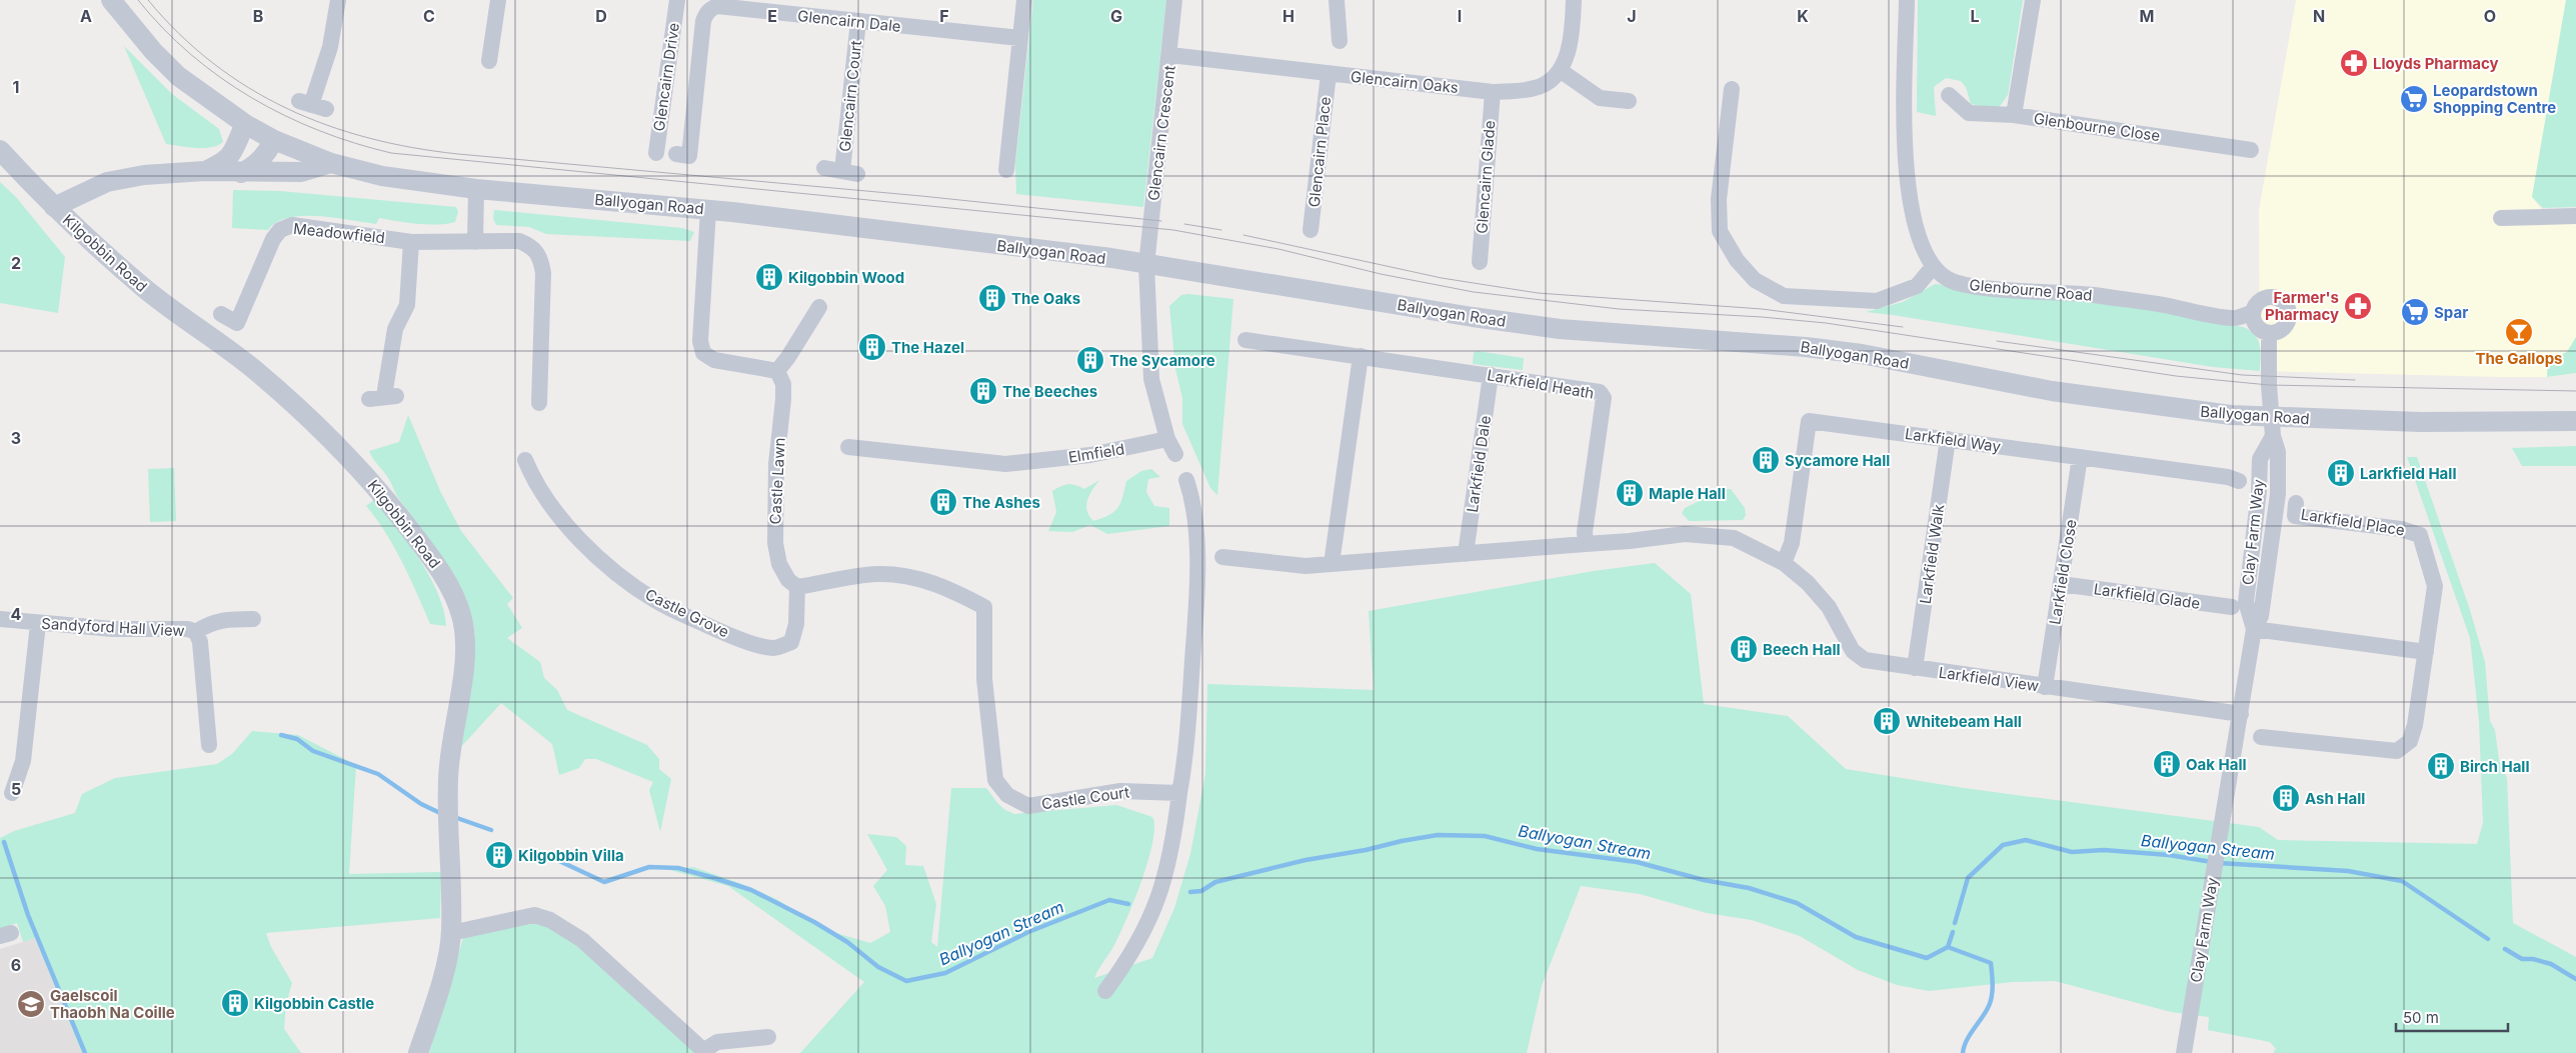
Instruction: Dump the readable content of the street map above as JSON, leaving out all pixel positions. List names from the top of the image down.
{
  "streets": {
    "street": [
      "Glencairn Dale",
      "Glencairn Drive",
      "Glencairn Oaks",
      "Glencairn Court",
      "Glenbourne Close",
      "Glencairn Crescent",
      "Glencairn Place",
      "Glencairn Glade",
      "Ballyogan Road",
      "Meadowfield",
      "Kilgobbin Road",
      "Glenbourne Road",
      "Larkfield Heath",
      "Larkfield Way",
      "Elmfield",
      "Larkfield Dale",
      "Castle Lawn",
      "Larkfield Place",
      "Clay Farm Way",
      "Larkfield Walk",
      "Larkfield Close",
      "Larkfield Glade",
      "Castle Grove",
      "Sandyford Hall View",
      "Larkfield View",
      "Castle Court"
    ]
  },
  "crossings": [
    ["Glencairn Dale", "Glencairn Court"],
    ["Glencairn Oaks", "Glencairn Crescent"],
    ["Glencairn Oaks", "Glencairn Place"],
    ["Glencairn Oaks", "Glencairn Glade"],
    ["Glencairn Crescent", "Ballyogan Road"],
    ["Ballyogan Road", "Clay Farm Way"],
    ["Larkfield Heath", "Larkfield Dale"],
    ["Larkfield Way", "Larkfield Walk"],
    ["Larkfield Way", "Larkfield Close"],
    ["Larkfield Way", "Larkfield View"],
    ["Castle Lawn", "Castle Grove"],
    ["Castle Lawn", "Castle Court"],
    ["Clay Farm Way", "Larkfield View"],
    ["Larkfield Walk", "Larkfield View"],
    ["Larkfield Close", "Larkfield Glade"],
    ["Larkfield Close", "Larkfield View"],
    ["Castle Grove", "Castle Court"]
  ],
  "water": ["Ballyogan Stream"],
  "places": {
    "pharmacy": ["Lloyds Pharmacy", "Farmer's Pharmacy"],
    "supermarket": ["Leopardstown Shopping Centre", "Spar"],
    "building": [
      "Kilgobbin Wood",
      "The Oaks",
      "The Hazel",
      "The Sycamore",
      "The Beeches",
      "Sycamore Hall",
      "Larkfield Hall",
      "Maple Hall",
      "The Ashes",
      "Beech Hall",
      "Whitebeam Hall",
      "Oak Hall",
      "Birch Hall",
      "Ash Hall",
      "Kilgobbin Villa",
      "Kilgobbin Castle"
    ],
    "bar": ["The Gallops"],
    "school or university": ["Gaelscoil Thaobh Na Coille"]
  },
  "scale_bar": "50 m",
  "grid": {
    "columns": [
      "A",
      "B",
      "C",
      "D",
      "E",
      "F",
      "G",
      "H",
      "I",
      "J",
      "K",
      "L",
      "M",
      "N",
      "O"
    ],
    "rows": [
      "1",
      "2",
      "3",
      "4",
      "5",
      "6"
    ]
  }
}
